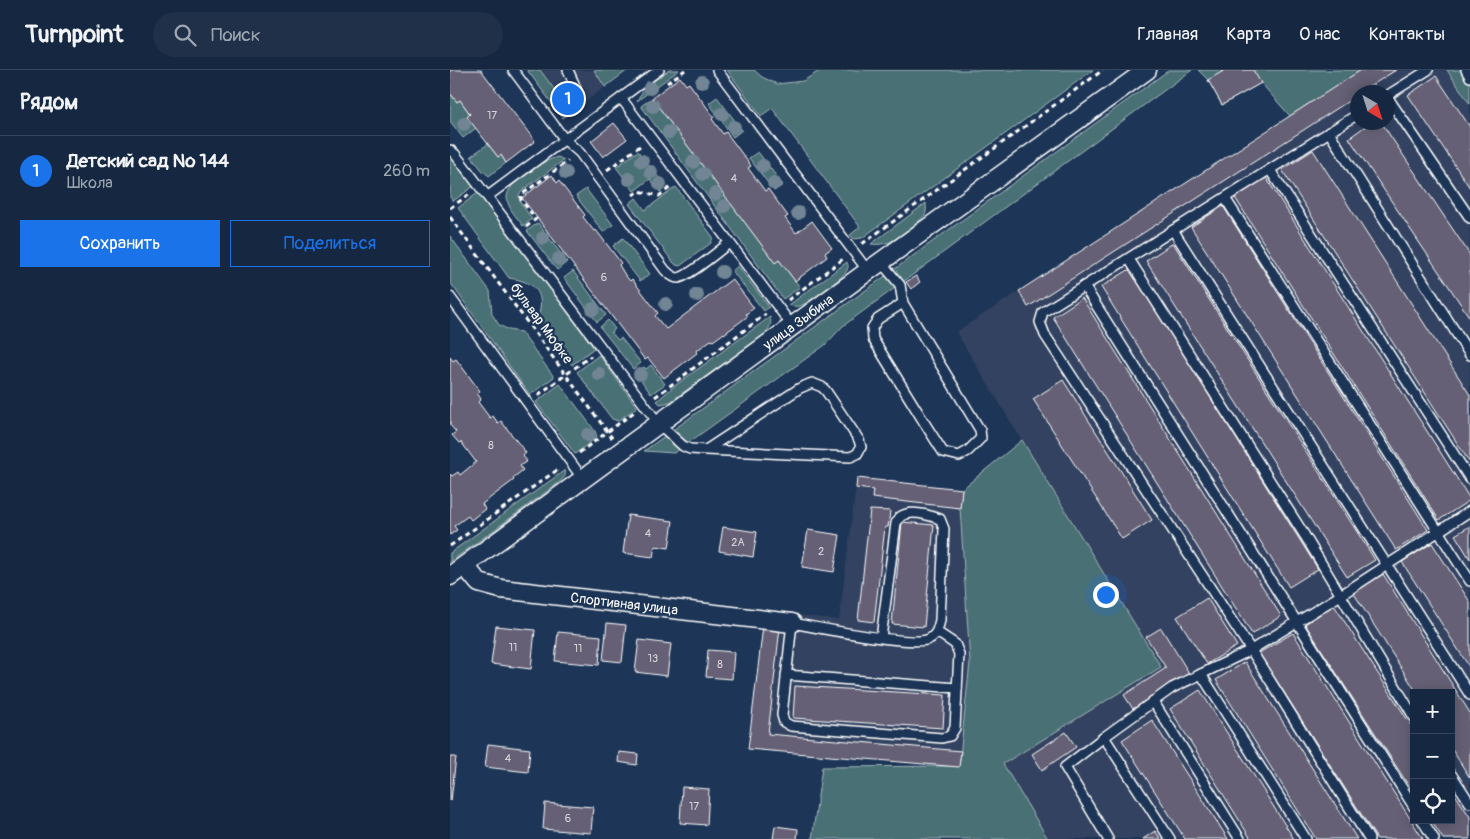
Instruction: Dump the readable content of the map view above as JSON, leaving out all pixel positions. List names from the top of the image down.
{
  "streets": {
    "street": ["улица Зыбина", "Спортивная улица"],
    "path": ["бульвар Мюфке"]
  },
  "crossings": [
    ["улица Зыбина", "Спортивная улица"]
  ],
  "house_numbers": [
    "17",
    "4",
    "6",
    "8",
    "4",
    "2А",
    "2",
    "11",
    "11",
    "13",
    "8",
    "4",
    "17",
    "6"
  ],
  "north": "bottom right",
  "page": {
    "header": "Turnpoint",
    "search": "Поиск",
    "nav": [
      "Главная",
      "Карта",
      "О нас",
      "Контакты"
    ],
    "heading": "Рядом",
    "pins": "1",
    "list": [
      {
        "mark": "1",
        "name": "Детский сад № 144",
        "note": "Школа",
        "value": "260 m"
      }
    ],
    "buttons": ["Сохранить", "Поделиться"],
    "map_buttons": ["+", "−"]
  }
}
